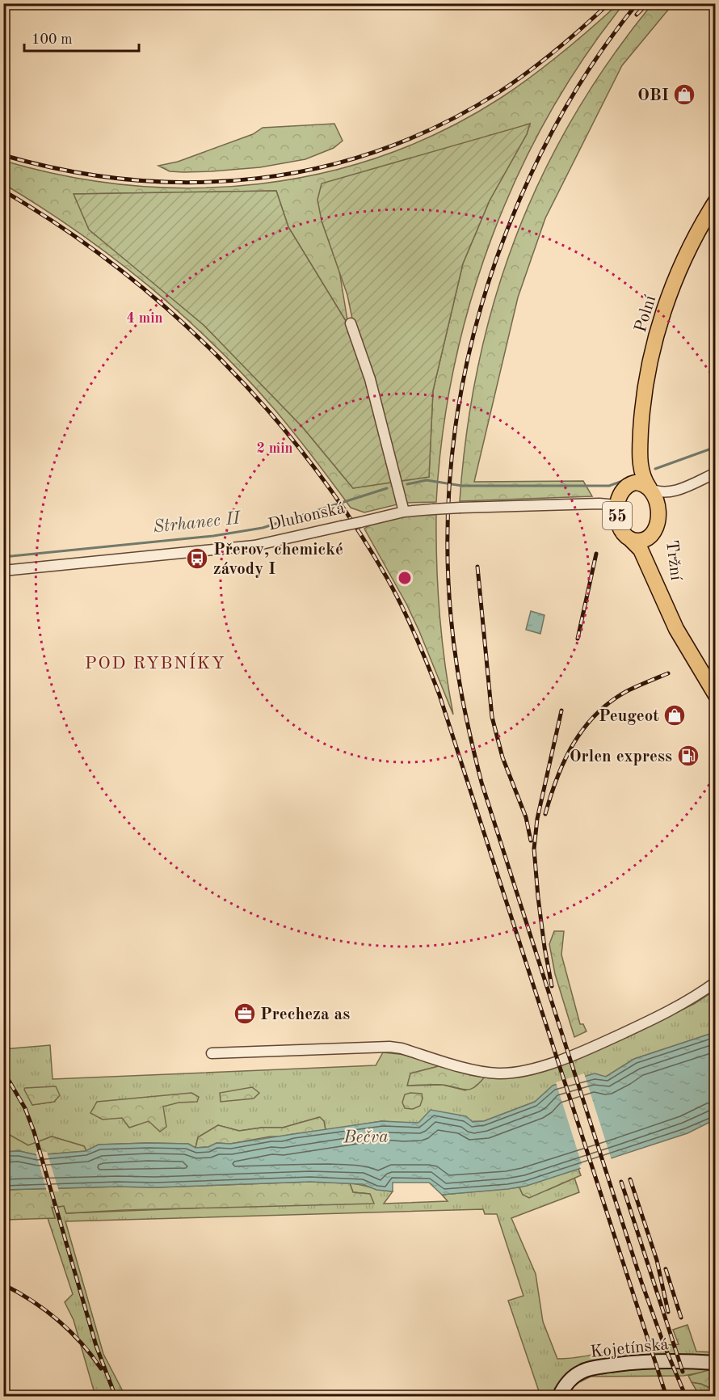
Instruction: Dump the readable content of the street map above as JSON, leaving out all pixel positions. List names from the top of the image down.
{
  "streets": {
    "main road": [
      "Polní",
      "55",
      "Tržní",
      "Kojetínská"
    ],
    "street": ["Dluhonská"]
  },
  "crossings": [
    ["Polní", "Dluhonská"],
    ["Polní", "55"],
    ["Polní", "Tržní"],
    ["Dluhonská", "55"],
    ["Dluhonská", "Tržní"],
    ["55", "Tržní"]
  ],
  "districts": ["POD RYBNÍKY"],
  "water": ["Strhanec II", "Bečva"],
  "places": {
    "shop": ["OBI", "Peugeot"],
    "bus stop": ["Přerov, chemické závody I"],
    "fuel station": ["Orlen express"],
    "office": ["Precheza as"]
  },
  "scale_bar": "100 m",
  "rings": ["4 min", "2 min"]
}
